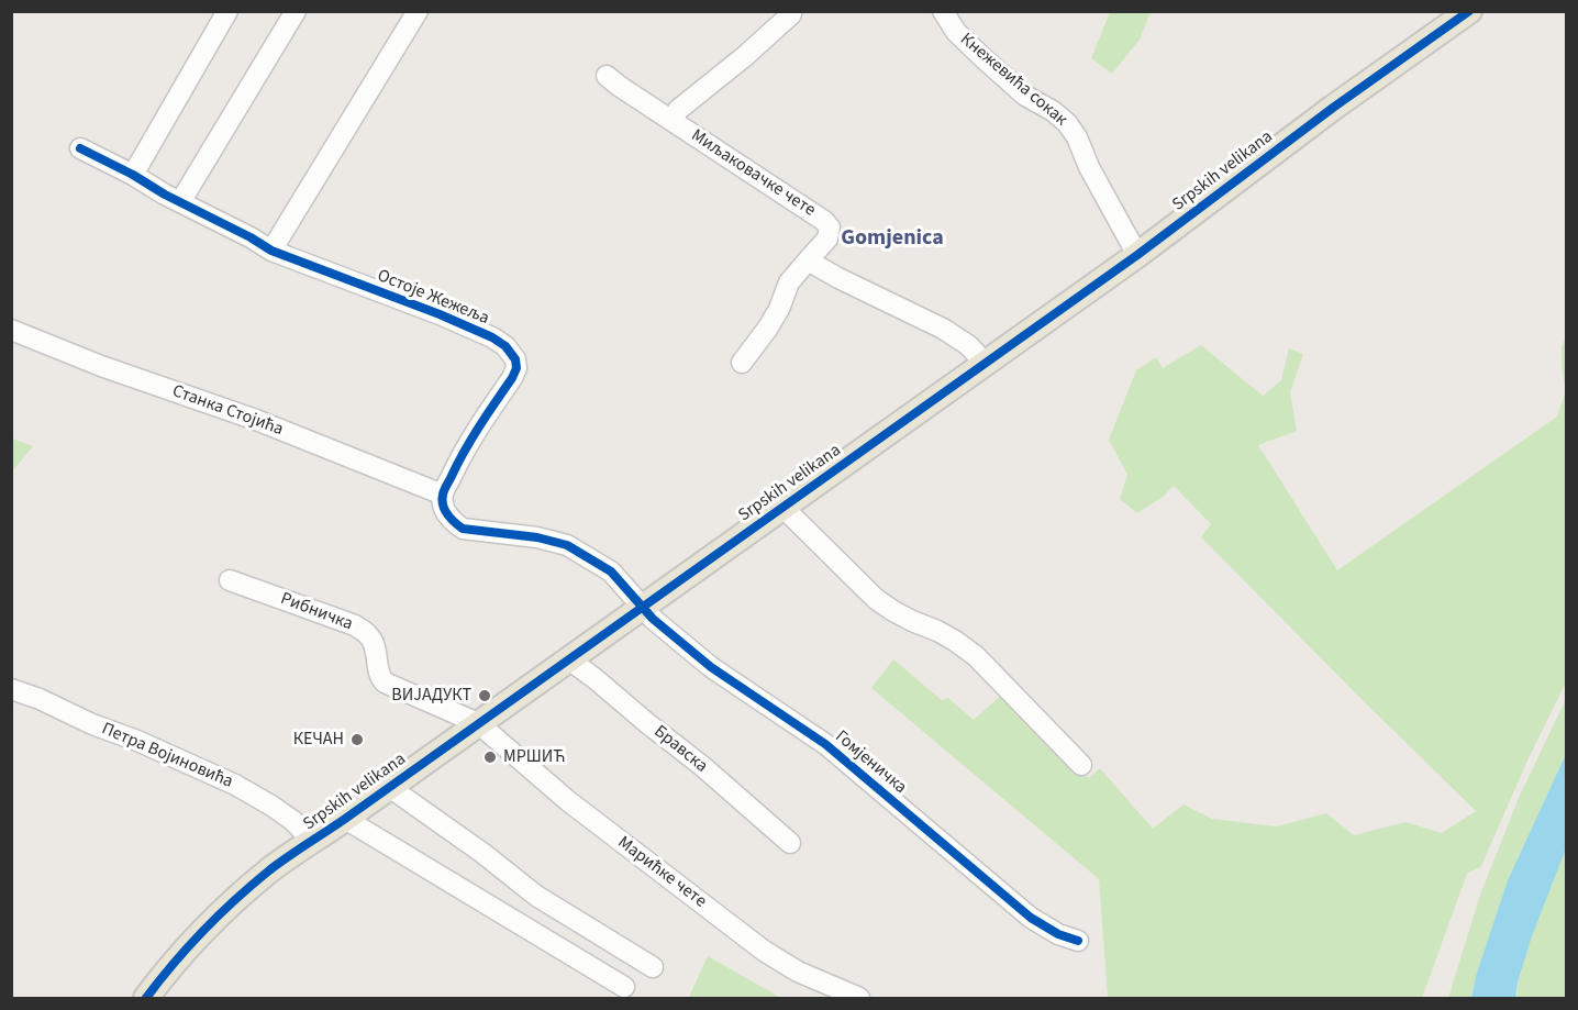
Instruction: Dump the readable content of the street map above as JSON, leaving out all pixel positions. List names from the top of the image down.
{
  "streets": {
    "main road": ["Srpskih velikana"],
    "street": [
      "Кнежевића сокак",
      "Миљаковачке чете",
      "Остоје Жежеља",
      "Станка Стојића",
      "Рибничка",
      "Бравска",
      "Петра Војиновића",
      "Гомјеничка",
      "Марићке чете"
    ]
  },
  "crossings": [
    ["Кнежевића сокак", "Srpskih velikana"],
    ["Srpskih velikana", "Рибничка"],
    ["Srpskih velikana", "Бравска"],
    ["Srpskih velikana", "Петра Војиновића"],
    ["Srpskih velikana", "Гомјеничка"],
    ["Srpskih velikana", "Марићке чете"],
    ["Остоје Жежеља", "Станка Стојића"],
    ["Рибничка", "Марићке чете"]
  ],
  "districts": ["Gomjenica"],
  "places": ["ВИЈАДУКТ", "КЕЧАН", "МРШИЋ"]
}
